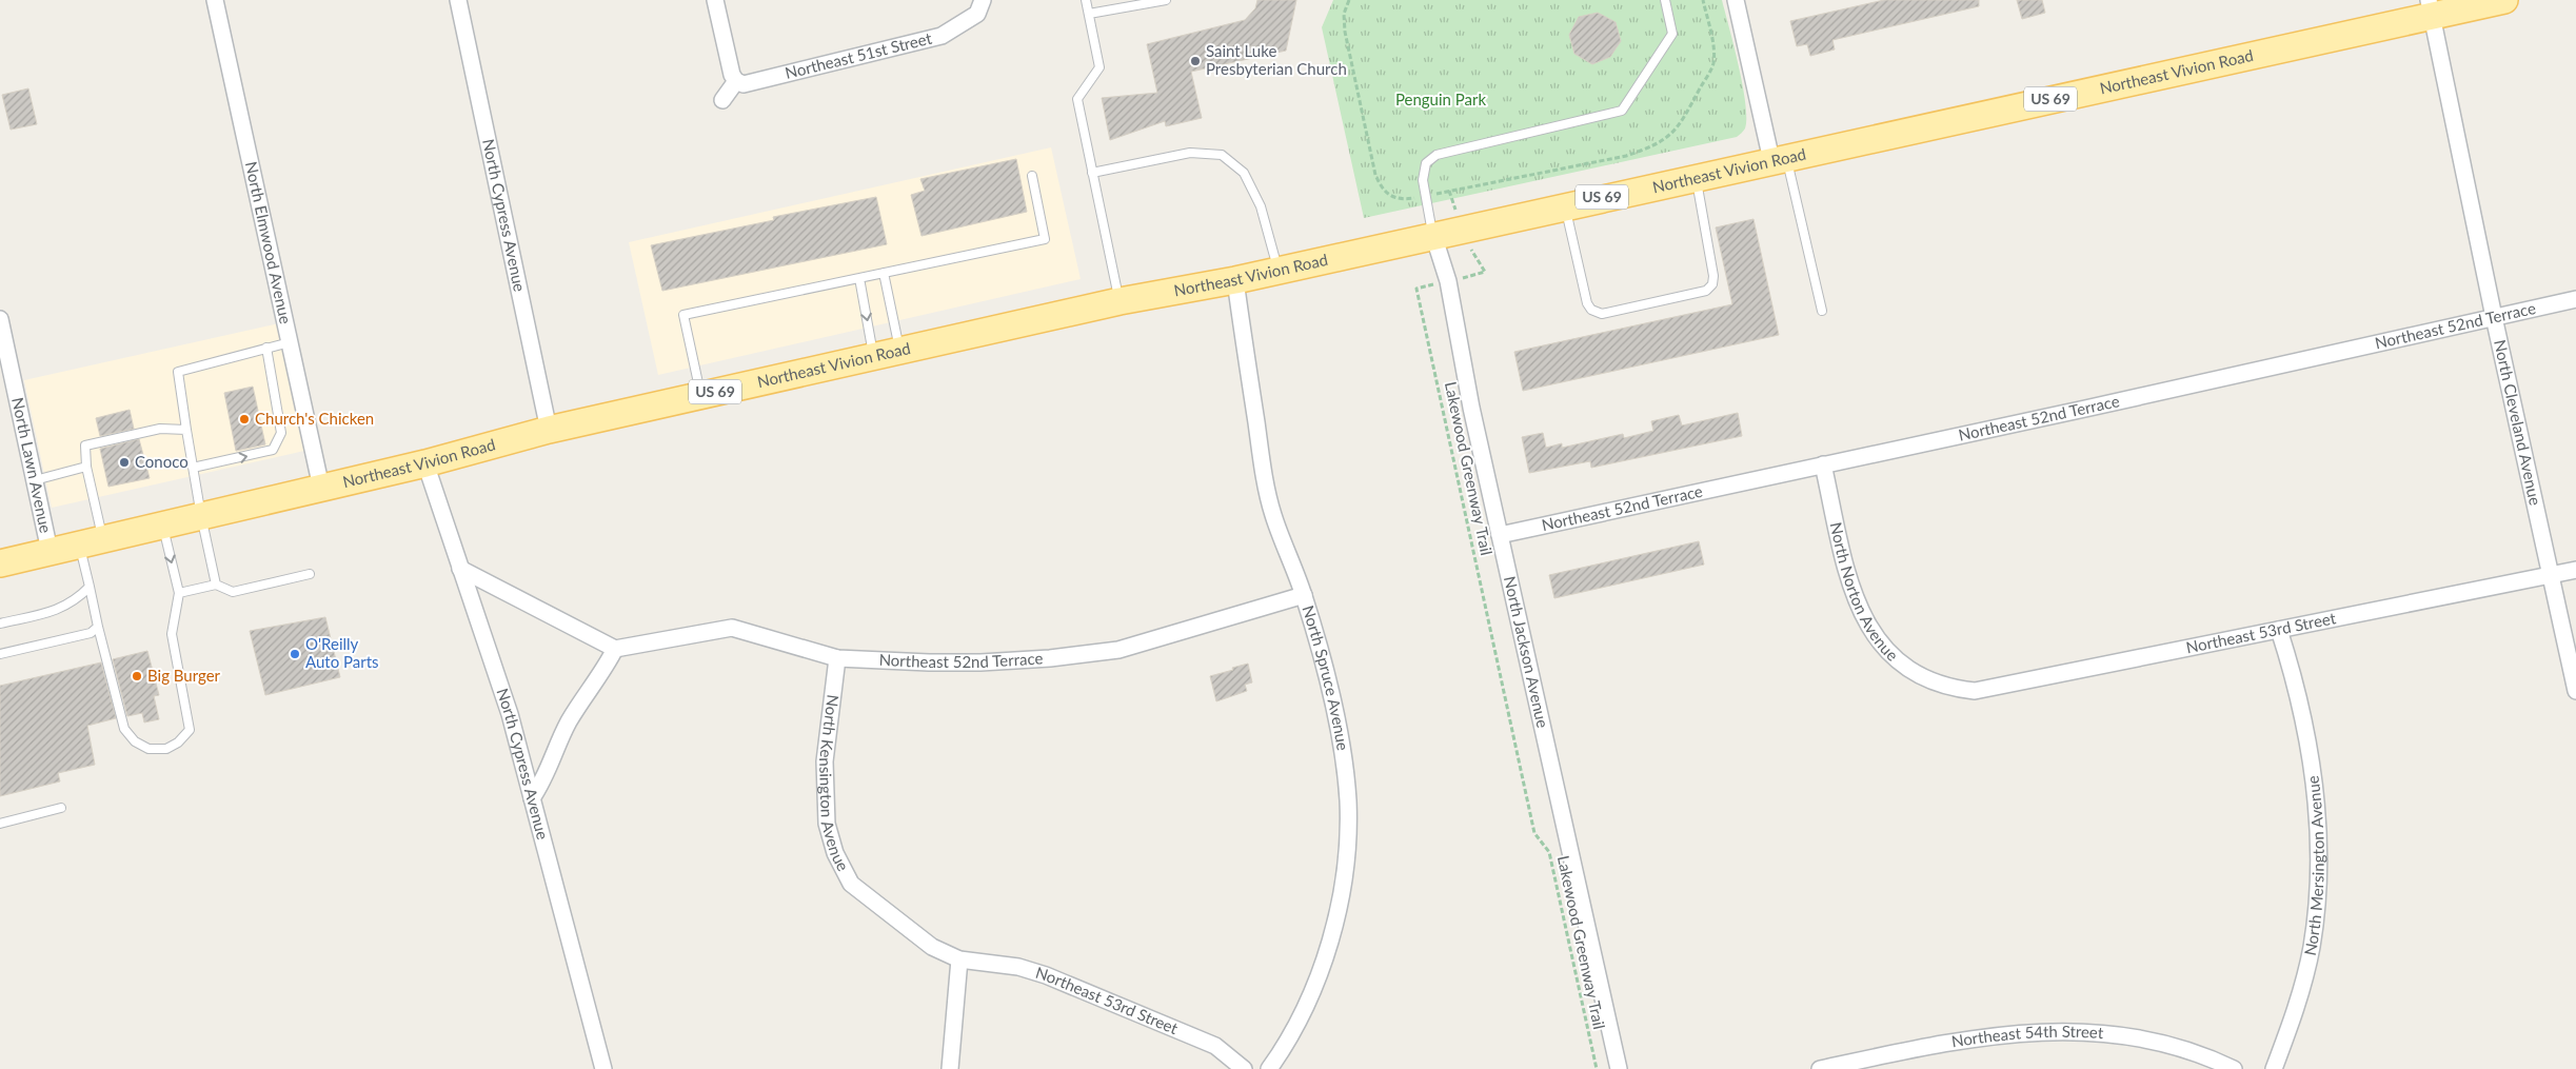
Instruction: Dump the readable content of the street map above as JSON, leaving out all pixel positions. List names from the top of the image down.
{
  "streets": {
    "main road": ["Northeast Vivion Road", "US 69"],
    "street": [
      "Northeast 51st Street",
      "North Cypress Avenue",
      "North Elmwood Avenue",
      "Northeast 52nd Terrace",
      "North Cleveland Avenue",
      "North Lawn Avenue",
      "North Norton Avenue",
      "Northeast 53rd Street",
      "North Jackson Avenue",
      "North Spruce Avenue",
      "North Kensington Avenue",
      "North Mersington Avenue",
      "Northeast 54th Street"
    ],
    "path": ["Lakewood Greenway Trail"]
  },
  "crossings": [
    ["Northeast Vivion Road", "North Cypress Avenue"],
    ["Northeast Vivion Road", "North Elmwood Avenue"],
    ["Northeast Vivion Road", "North Cleveland Avenue"],
    ["Northeast Vivion Road", "North Lawn Avenue"],
    ["Northeast Vivion Road", "North Jackson Avenue"],
    ["Northeast Vivion Road", "North Spruce Avenue"],
    ["Northeast 52nd Terrace", "North Cleveland Avenue"],
    ["Northeast 52nd Terrace", "North Norton Avenue"],
    ["Northeast 52nd Terrace", "North Jackson Avenue"],
    ["Northeast 52nd Terrace", "North Spruce Avenue"],
    ["Northeast 52nd Terrace", "North Kensington Avenue"],
    ["North Cleveland Avenue", "Northeast 53rd Street"],
    ["North Norton Avenue", "Northeast 53rd Street"],
    ["Northeast 53rd Street", "North Kensington Avenue"],
    ["Northeast 53rd Street", "North Mersington Avenue"]
  ],
  "parks": ["Penguin Park"],
  "places": [
    "Saint Luke Presbyterian Church",
    "Church's Chicken",
    "Conoco",
    "O'Reilly Auto Parts",
    "Big Burger"
  ]
}
